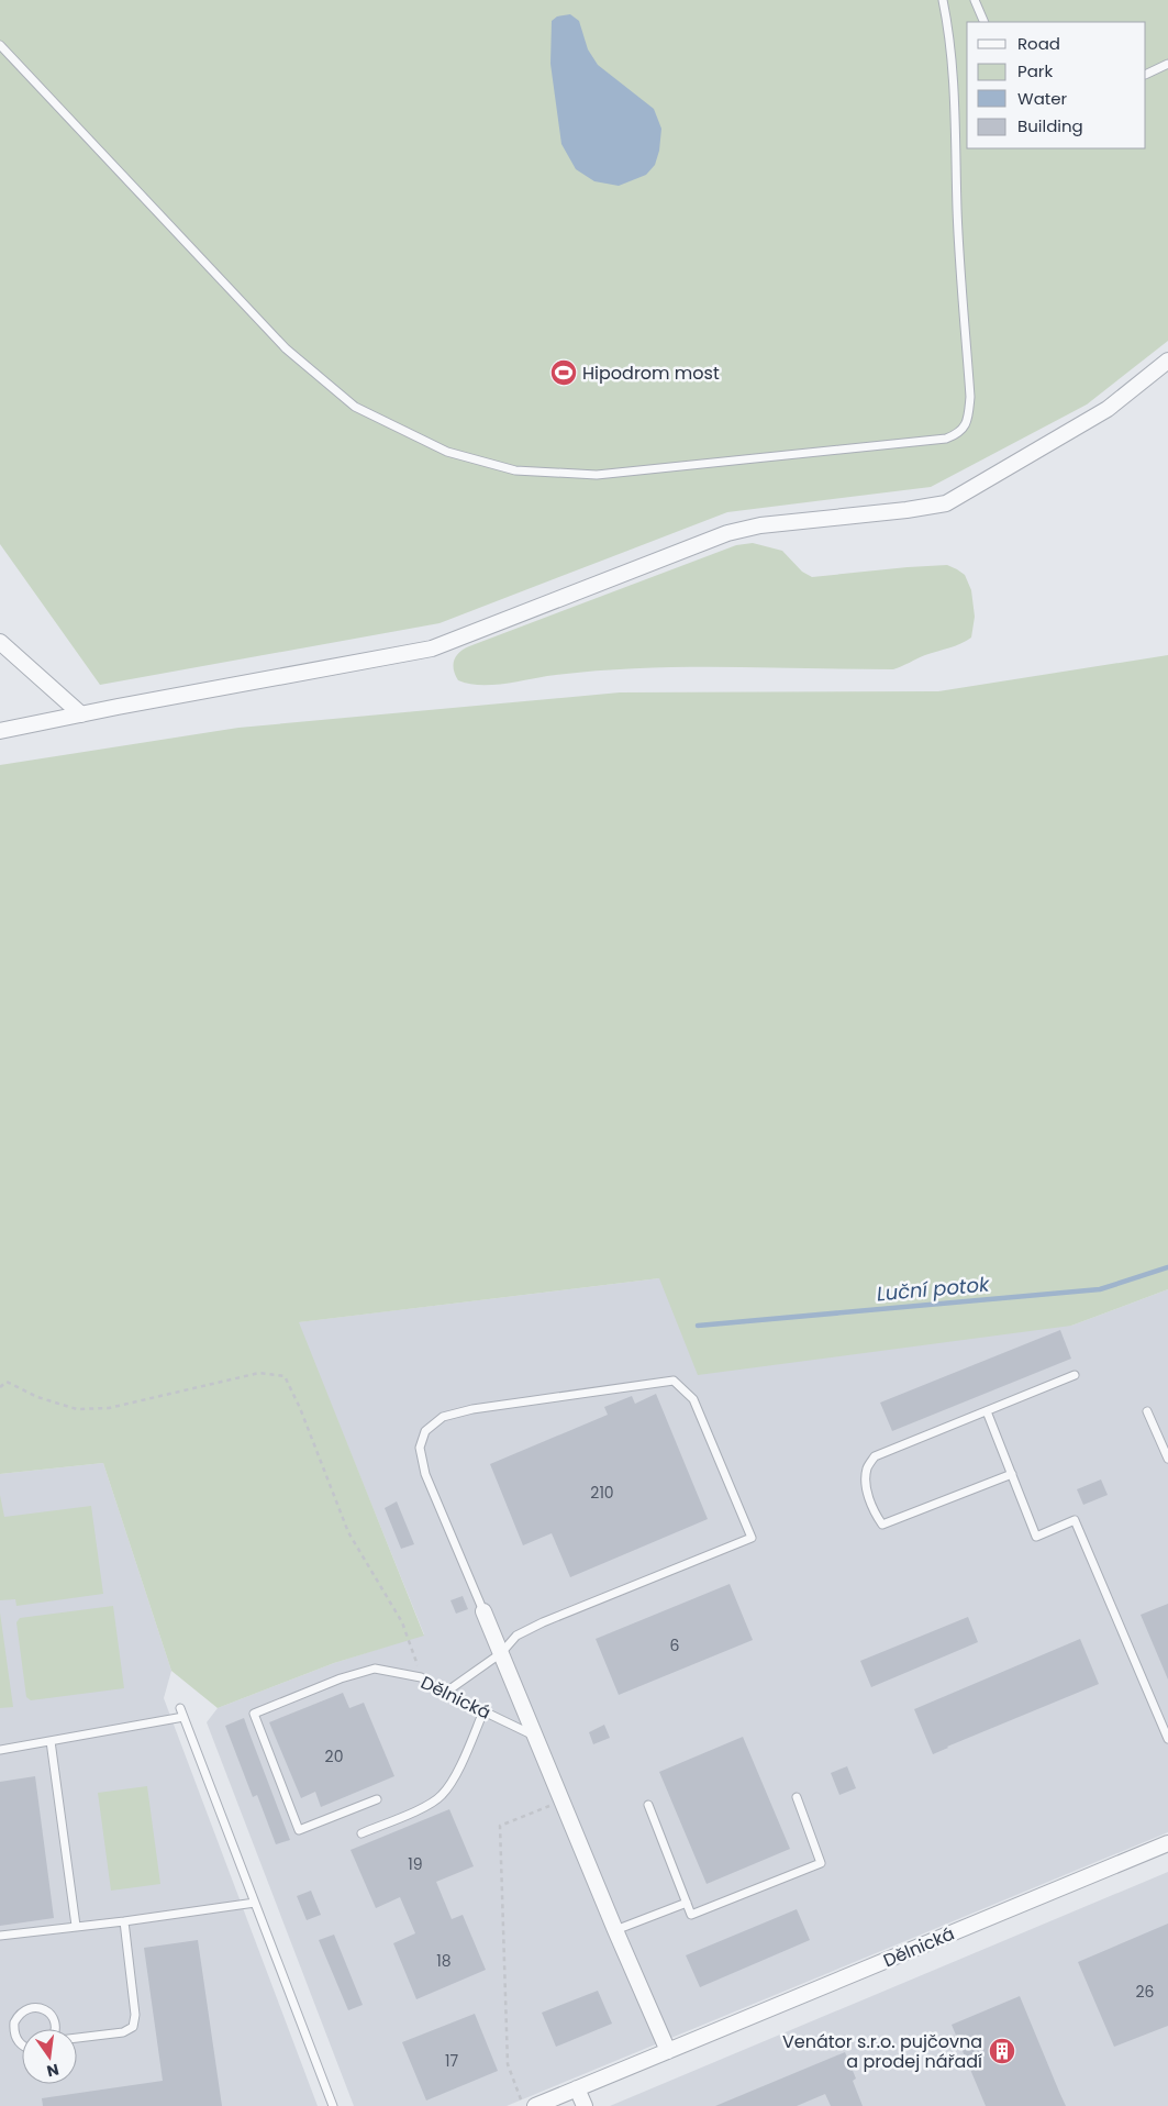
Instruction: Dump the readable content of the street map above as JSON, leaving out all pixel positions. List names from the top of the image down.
{
  "streets": {
    "street": ["Dělnická"]
  },
  "water": ["Luční potok"],
  "places": {
    "sports": ["Hipodrom most"],
    "building": ["Venátor s.r.o. pujčovna a prodej nářadí"]
  },
  "house_numbers": [
    "210",
    "6",
    "20",
    "19",
    "18",
    "26",
    "17"
  ],
  "legend": [
    "Road",
    "Park",
    "Water",
    "Building"
  ],
  "north": "bottom"
}
